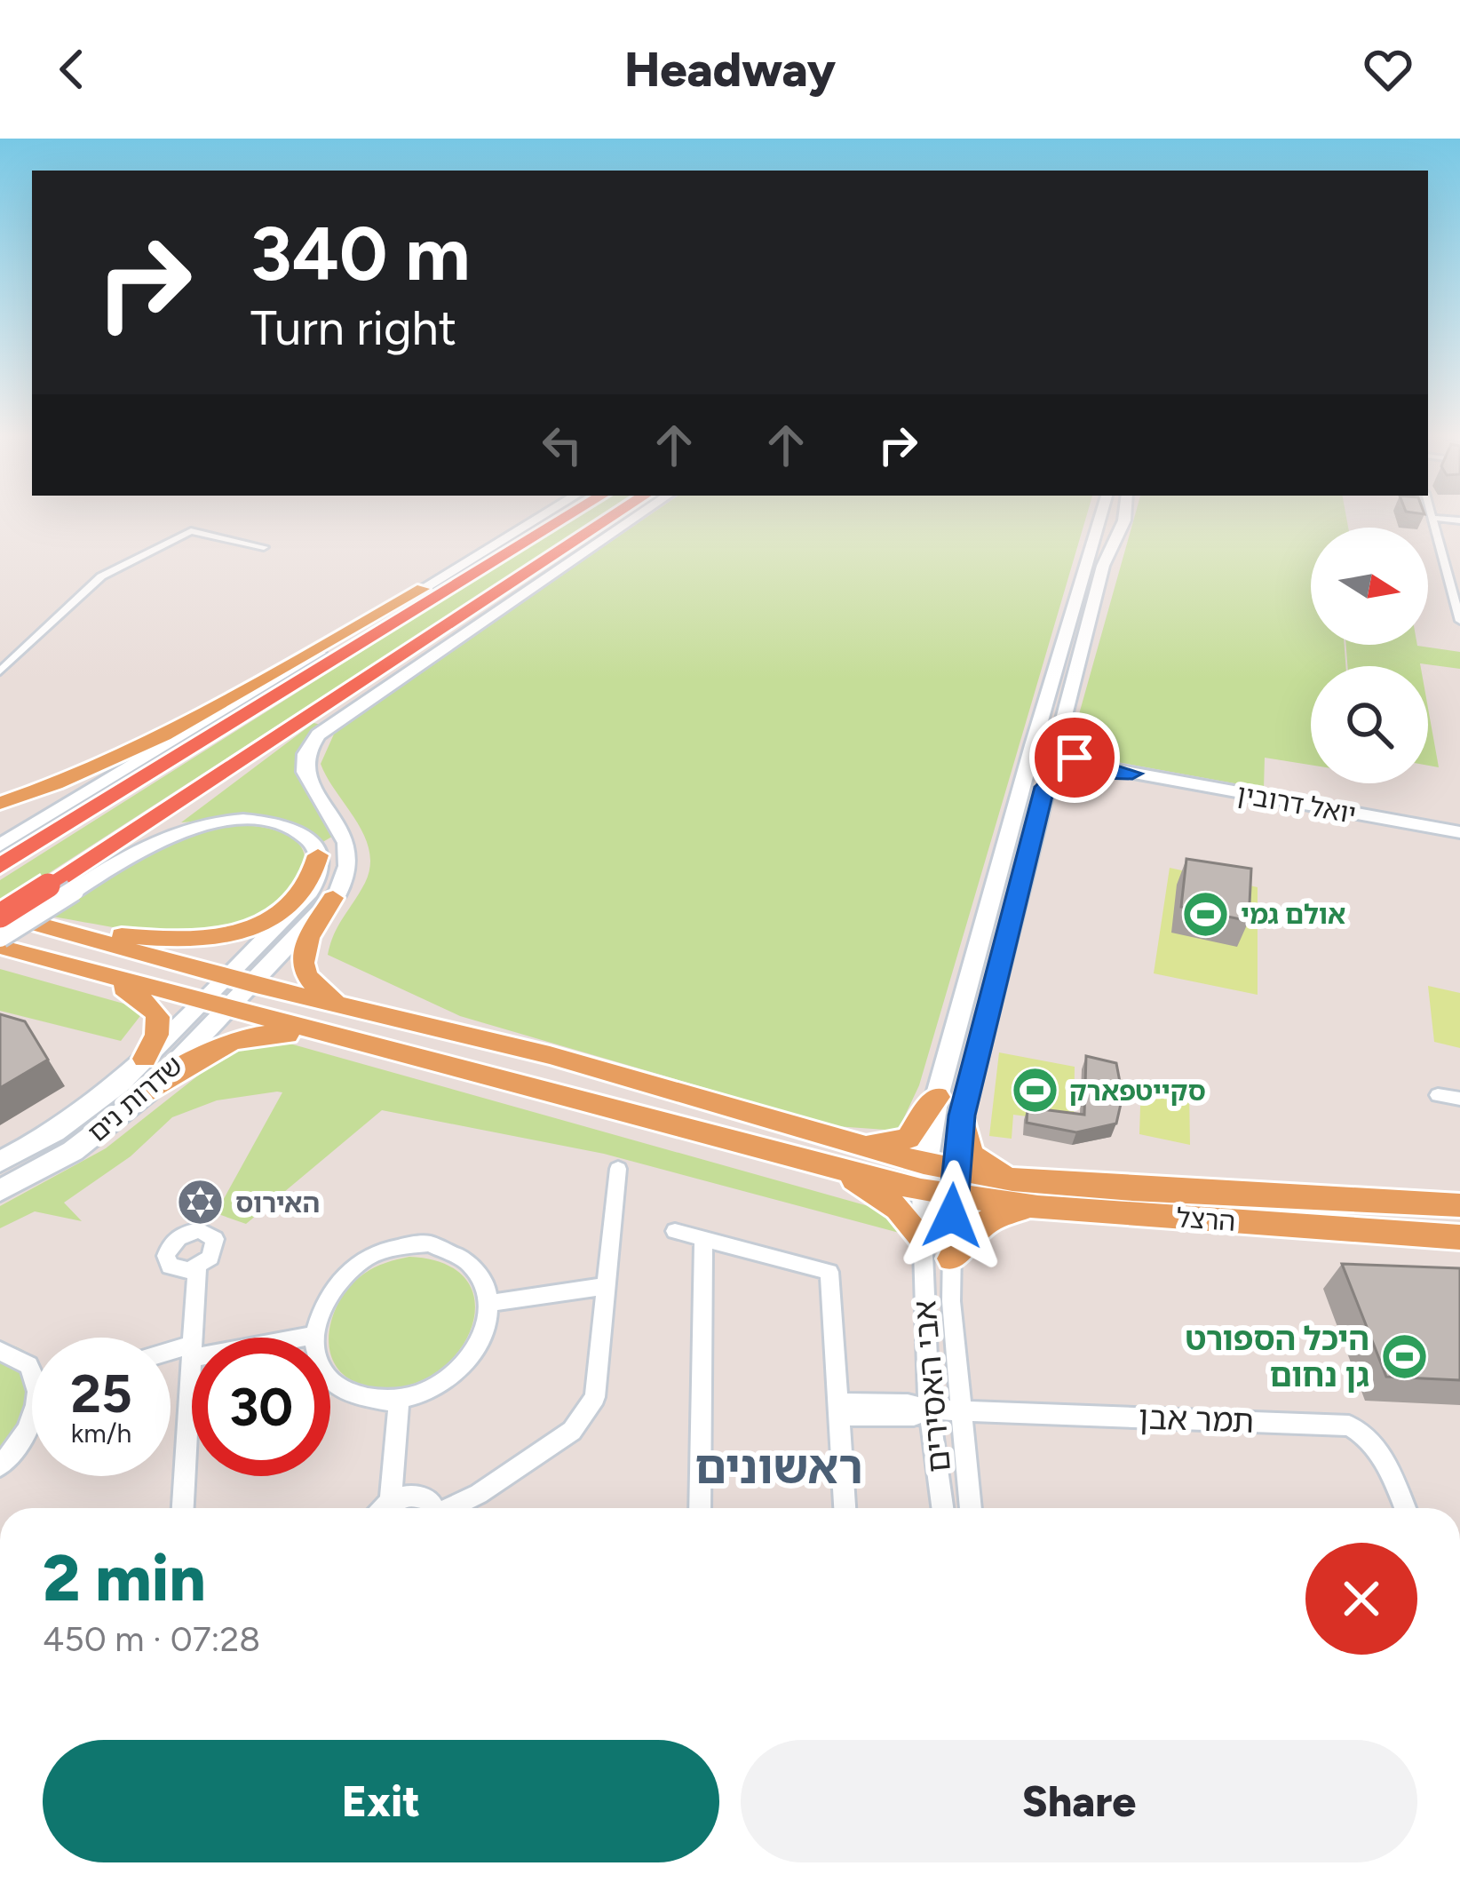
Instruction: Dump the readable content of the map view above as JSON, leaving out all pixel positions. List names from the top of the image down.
{
  "streets": {
    "main road": ["יואל דרובין", "שדרות נים", "הרצל"],
    "street": ["אבי האסירים", "תמר אבן"]
  },
  "crossings": [
    ["הרצל", "אבי האסירים"],
    ["אבי האסירים", "תמר אבן"]
  ],
  "districts": ["ראשונים"],
  "places": {
    "sports": ["אולם גמי", "סקייטפארק", "היכל הספורט גן נחום"],
    "synagogue": ["האירוס"]
  },
  "north": "right",
  "page": {
    "header": "Headway",
    "turn": ["340 m", "Turn right"],
    "speed": "25 km/h",
    "limit": "30",
    "heading": ["2 min", "450 m · 07:28"],
    "buttons": ["Exit", "Share"]
  }
}
